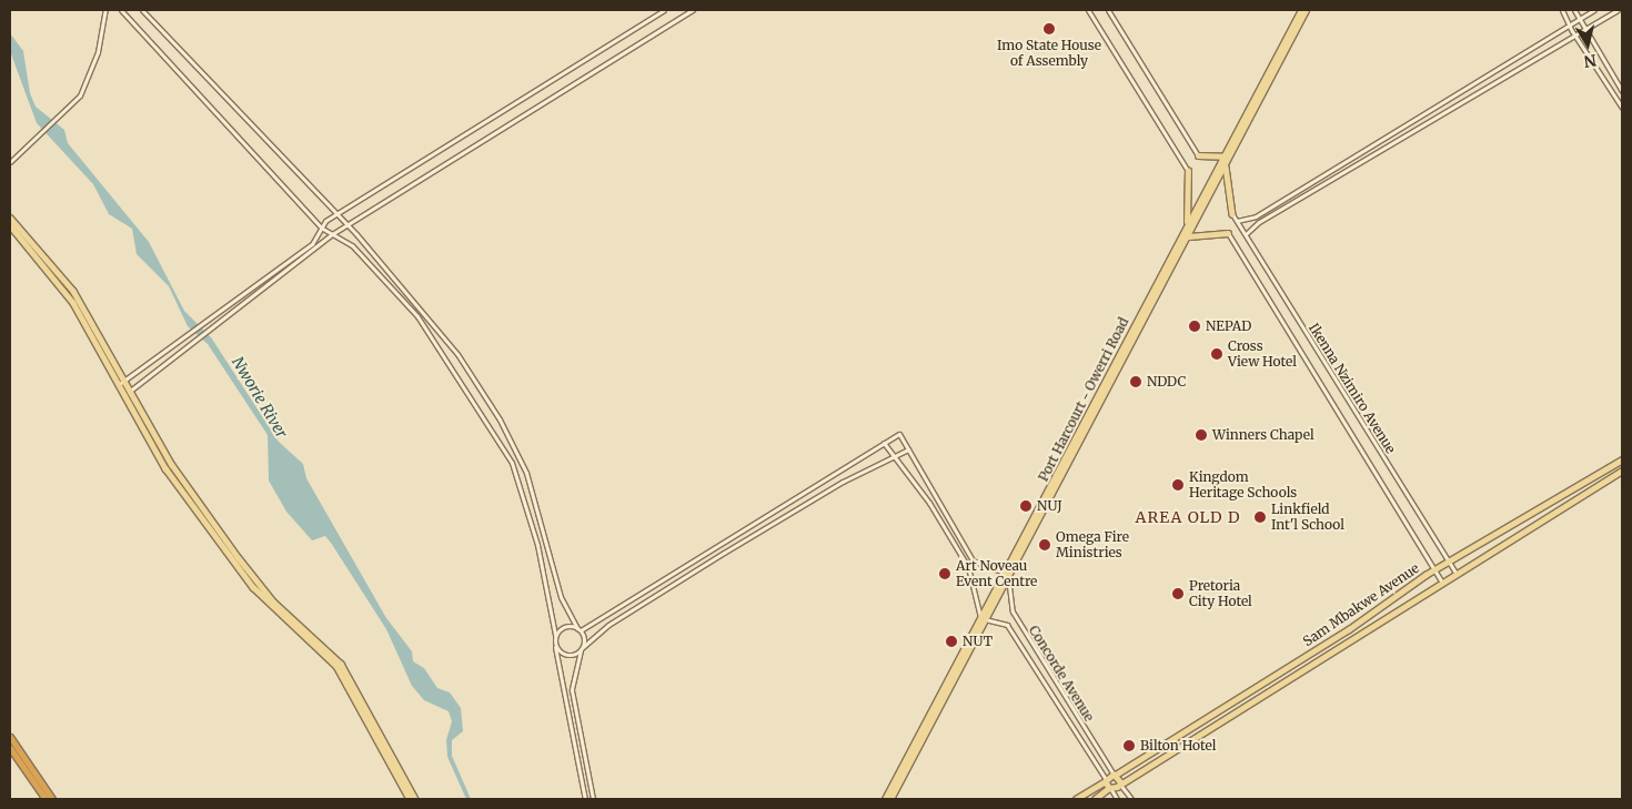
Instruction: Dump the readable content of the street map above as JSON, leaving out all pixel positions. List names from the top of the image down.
{
  "streets": {
    "main road": ["Port Harcourt - Owerri Road", "Sam Mbakwe Avenue"],
    "street": ["Ikenna Nzimiro Avenue", "Concorde Avenue"]
  },
  "crossings": [
    ["Ikenna Nzimiro Avenue", "Sam Mbakwe Avenue"],
    ["Port Harcourt - Owerri Road", "Concorde Avenue"],
    ["Sam Mbakwe Avenue", "Concorde Avenue"]
  ],
  "districts": ["AREA OLD D"],
  "water": ["Nworie River"],
  "places": [
    "Imo State House of Assembly",
    "NEPAD",
    "Cross View Hotel",
    "NDDC",
    "Winners Chapel",
    "Kingdom Heritage Schools",
    "NUJ",
    "Linkfield Int'l School",
    "Omega Fire Ministries",
    "Art Noveau Event Centre",
    "Pretoria City Hotel",
    "NUT",
    "Bilton Hotel"
  ],
  "north": "bottom"
}
